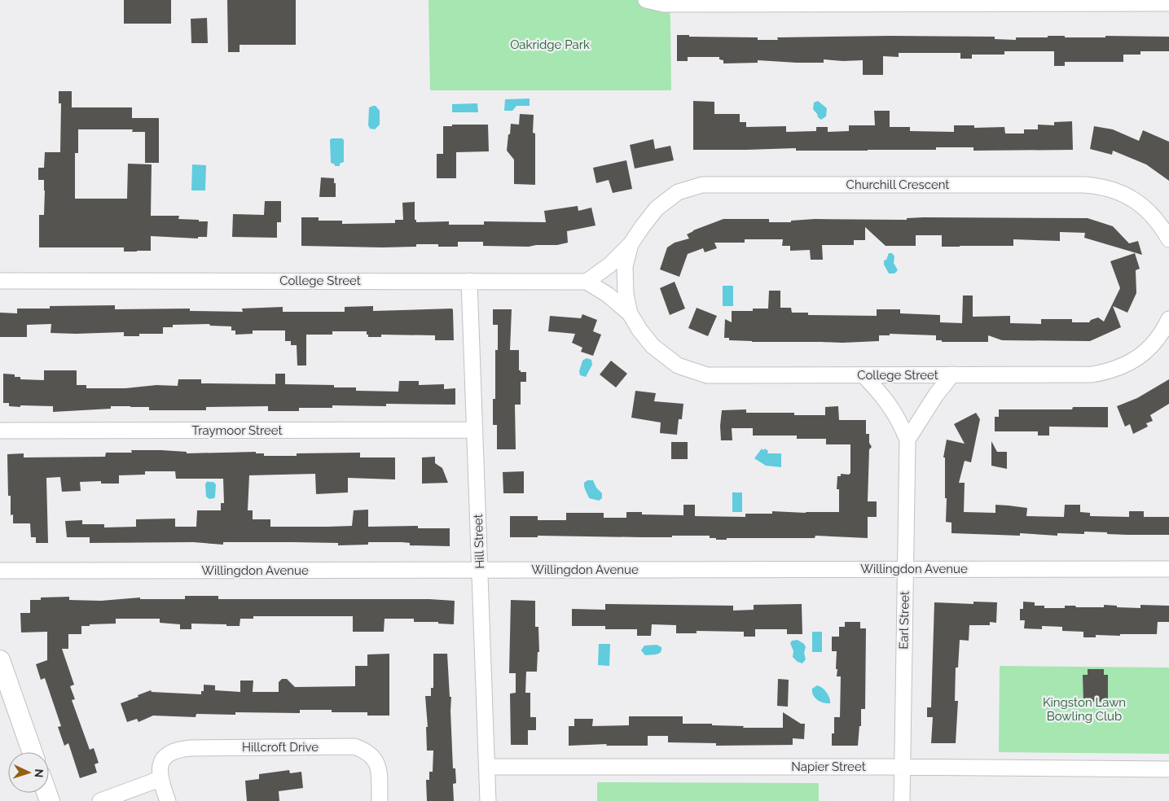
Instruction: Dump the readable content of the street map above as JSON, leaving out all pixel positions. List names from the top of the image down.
{
  "streets": {
    "street": [
      "Churchill Crescent",
      "College Street",
      "Traymoor Street",
      "Hill Street",
      "Willingdon Avenue",
      "Earl Street",
      "Hillcroft Drive",
      "Napier Street"
    ]
  },
  "crossings": [
    ["Churchill Crescent", "College Street"],
    ["College Street", "Hill Street"],
    ["College Street", "Earl Street"],
    ["Traymoor Street", "Hill Street"],
    ["Hill Street", "Willingdon Avenue"],
    ["Hill Street", "Napier Street"],
    ["Willingdon Avenue", "Earl Street"],
    ["Earl Street", "Napier Street"]
  ],
  "parks": ["Oakridge Park", "Kingston Lawn Bowling Club"],
  "north": "right"
}
